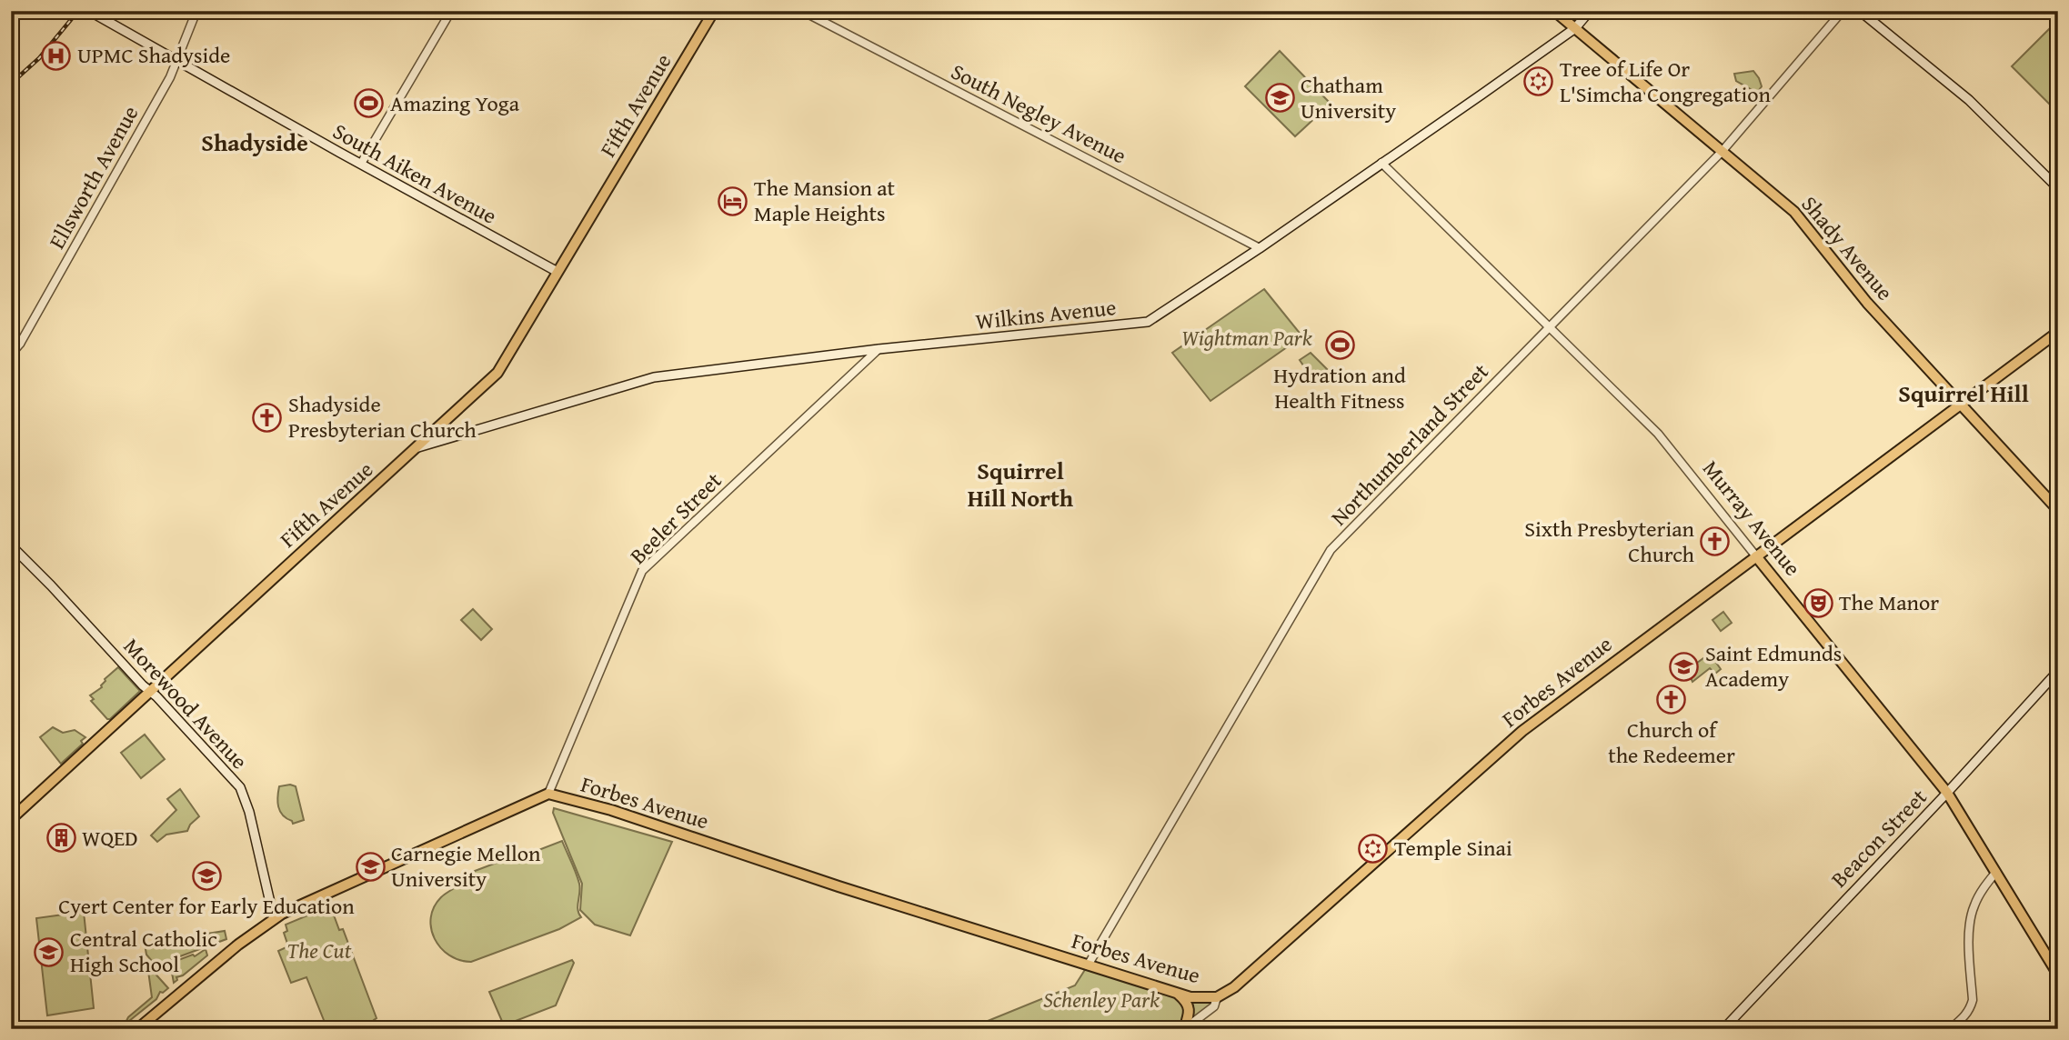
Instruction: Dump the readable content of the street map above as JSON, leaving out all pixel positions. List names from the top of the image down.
{
  "streets": {
    "main road": [
      "Fifth Avenue",
      "South Aiken Avenue",
      "Shady Avenue",
      "Wilkins Avenue",
      "Murray Avenue",
      "Forbes Avenue",
      "Morewood Avenue",
      "Beacon Street"
    ],
    "street": [
      "South Negley Avenue",
      "Ellsworth Avenue",
      "Northumberland Street",
      "Beeler Street"
    ]
  },
  "crossings": [
    ["Fifth Avenue", "South Aiken Avenue"],
    ["Fifth Avenue", "Wilkins Avenue"],
    ["Fifth Avenue", "Morewood Avenue"],
    ["South Negley Avenue", "Wilkins Avenue"],
    ["South Aiken Avenue", "Ellsworth Avenue"],
    ["Shady Avenue", "Wilkins Avenue"],
    ["Shady Avenue", "Northumberland Street"],
    ["Shady Avenue", "Forbes Avenue"],
    ["Wilkins Avenue", "Beeler Street"],
    ["Wilkins Avenue", "Murray Avenue"],
    ["Northumberland Street", "Murray Avenue"],
    ["Northumberland Street", "Forbes Avenue"],
    ["Beeler Street", "Forbes Avenue"],
    ["Murray Avenue", "Forbes Avenue"],
    ["Murray Avenue", "Beacon Street"],
    ["Forbes Avenue", "Morewood Avenue"]
  ],
  "districts": ["Shadyside", "Squirrel Hill", "Squirrel Hill North"],
  "parks": ["Wightman Park", "The Cut", "Schenley Park"],
  "places": {
    "hospital": ["UPMC Shadyside"],
    "synagogue": ["Tree of Life Or L'Simcha Congregation", "Temple Sinai"],
    "school or university": [
      "Chatham University",
      "Saint Edmunds Academy",
      "Carnegie Mellon University",
      "Cyert Center for Early Education",
      "Central Catholic High School"
    ],
    "sports": ["Amazing Yoga", "Hydration and Health Fitness"],
    "hotel": ["The Mansion at Maple Heights"],
    "church": ["Shadyside Presbyterian Church", "Sixth Presbyterian Church", "Church of the Redeemer"],
    "theatre": ["The Manor"],
    "building": ["WQED"]
  }
}
